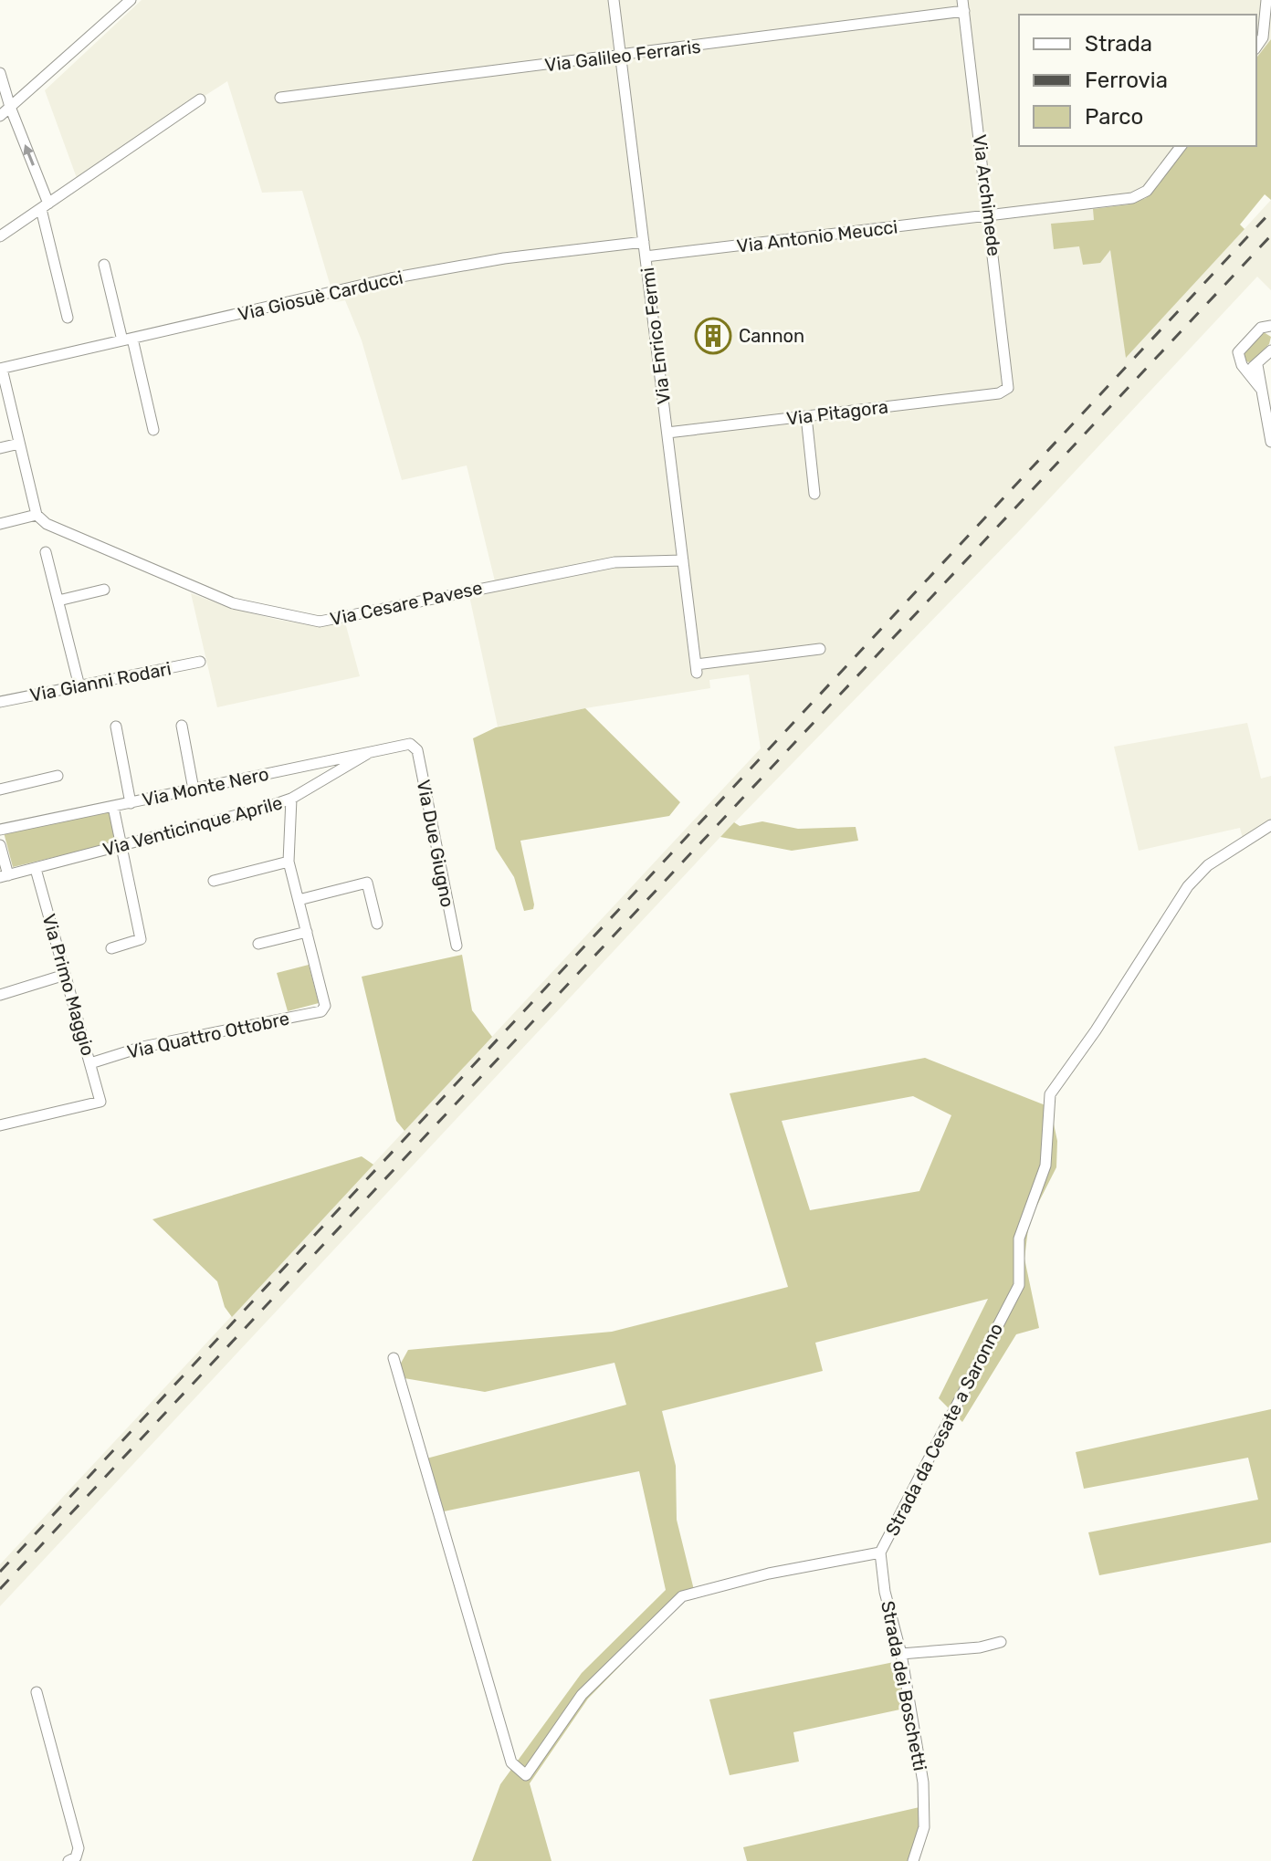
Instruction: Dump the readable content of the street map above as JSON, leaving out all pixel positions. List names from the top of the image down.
{
  "streets": {
    "street": [
      "Via Galileo Ferraris",
      "Via Archimede",
      "Via Antonio Meucci",
      "Via Giosuè Carducci",
      "Via Enrico Fermi",
      "Via Pitagora",
      "Via Cesare Pavese",
      "Via Gianni Rodari",
      "Via Monte Nero",
      "Via Venticinque Aprile",
      "Via Due Giugno",
      "Via Primo Maggio",
      "Via Quattro Ottobre",
      "Strada da Cesate a Saronno",
      "Strada dei Boschetti"
    ]
  },
  "crossings": [
    ["Via Galileo Ferraris", "Via Archimede"],
    ["Via Galileo Ferraris", "Via Enrico Fermi"],
    ["Via Archimede", "Via Antonio Meucci"],
    ["Via Archimede", "Via Pitagora"],
    ["Via Antonio Meucci", "Via Enrico Fermi"],
    ["Via Giosuè Carducci", "Via Enrico Fermi"],
    ["Via Enrico Fermi", "Via Pitagora"],
    ["Via Enrico Fermi", "Via Cesare Pavese"],
    ["Via Monte Nero", "Via Venticinque Aprile"],
    ["Via Monte Nero", "Via Due Giugno"],
    ["Via Venticinque Aprile", "Via Primo Maggio"],
    ["Via Primo Maggio", "Via Quattro Ottobre"],
    ["Strada da Cesate a Saronno", "Strada dei Boschetti"]
  ],
  "places": {
    "building": ["Cannon"]
  },
  "legend": ["Strada", "Ferrovia", "Parco"]
}
